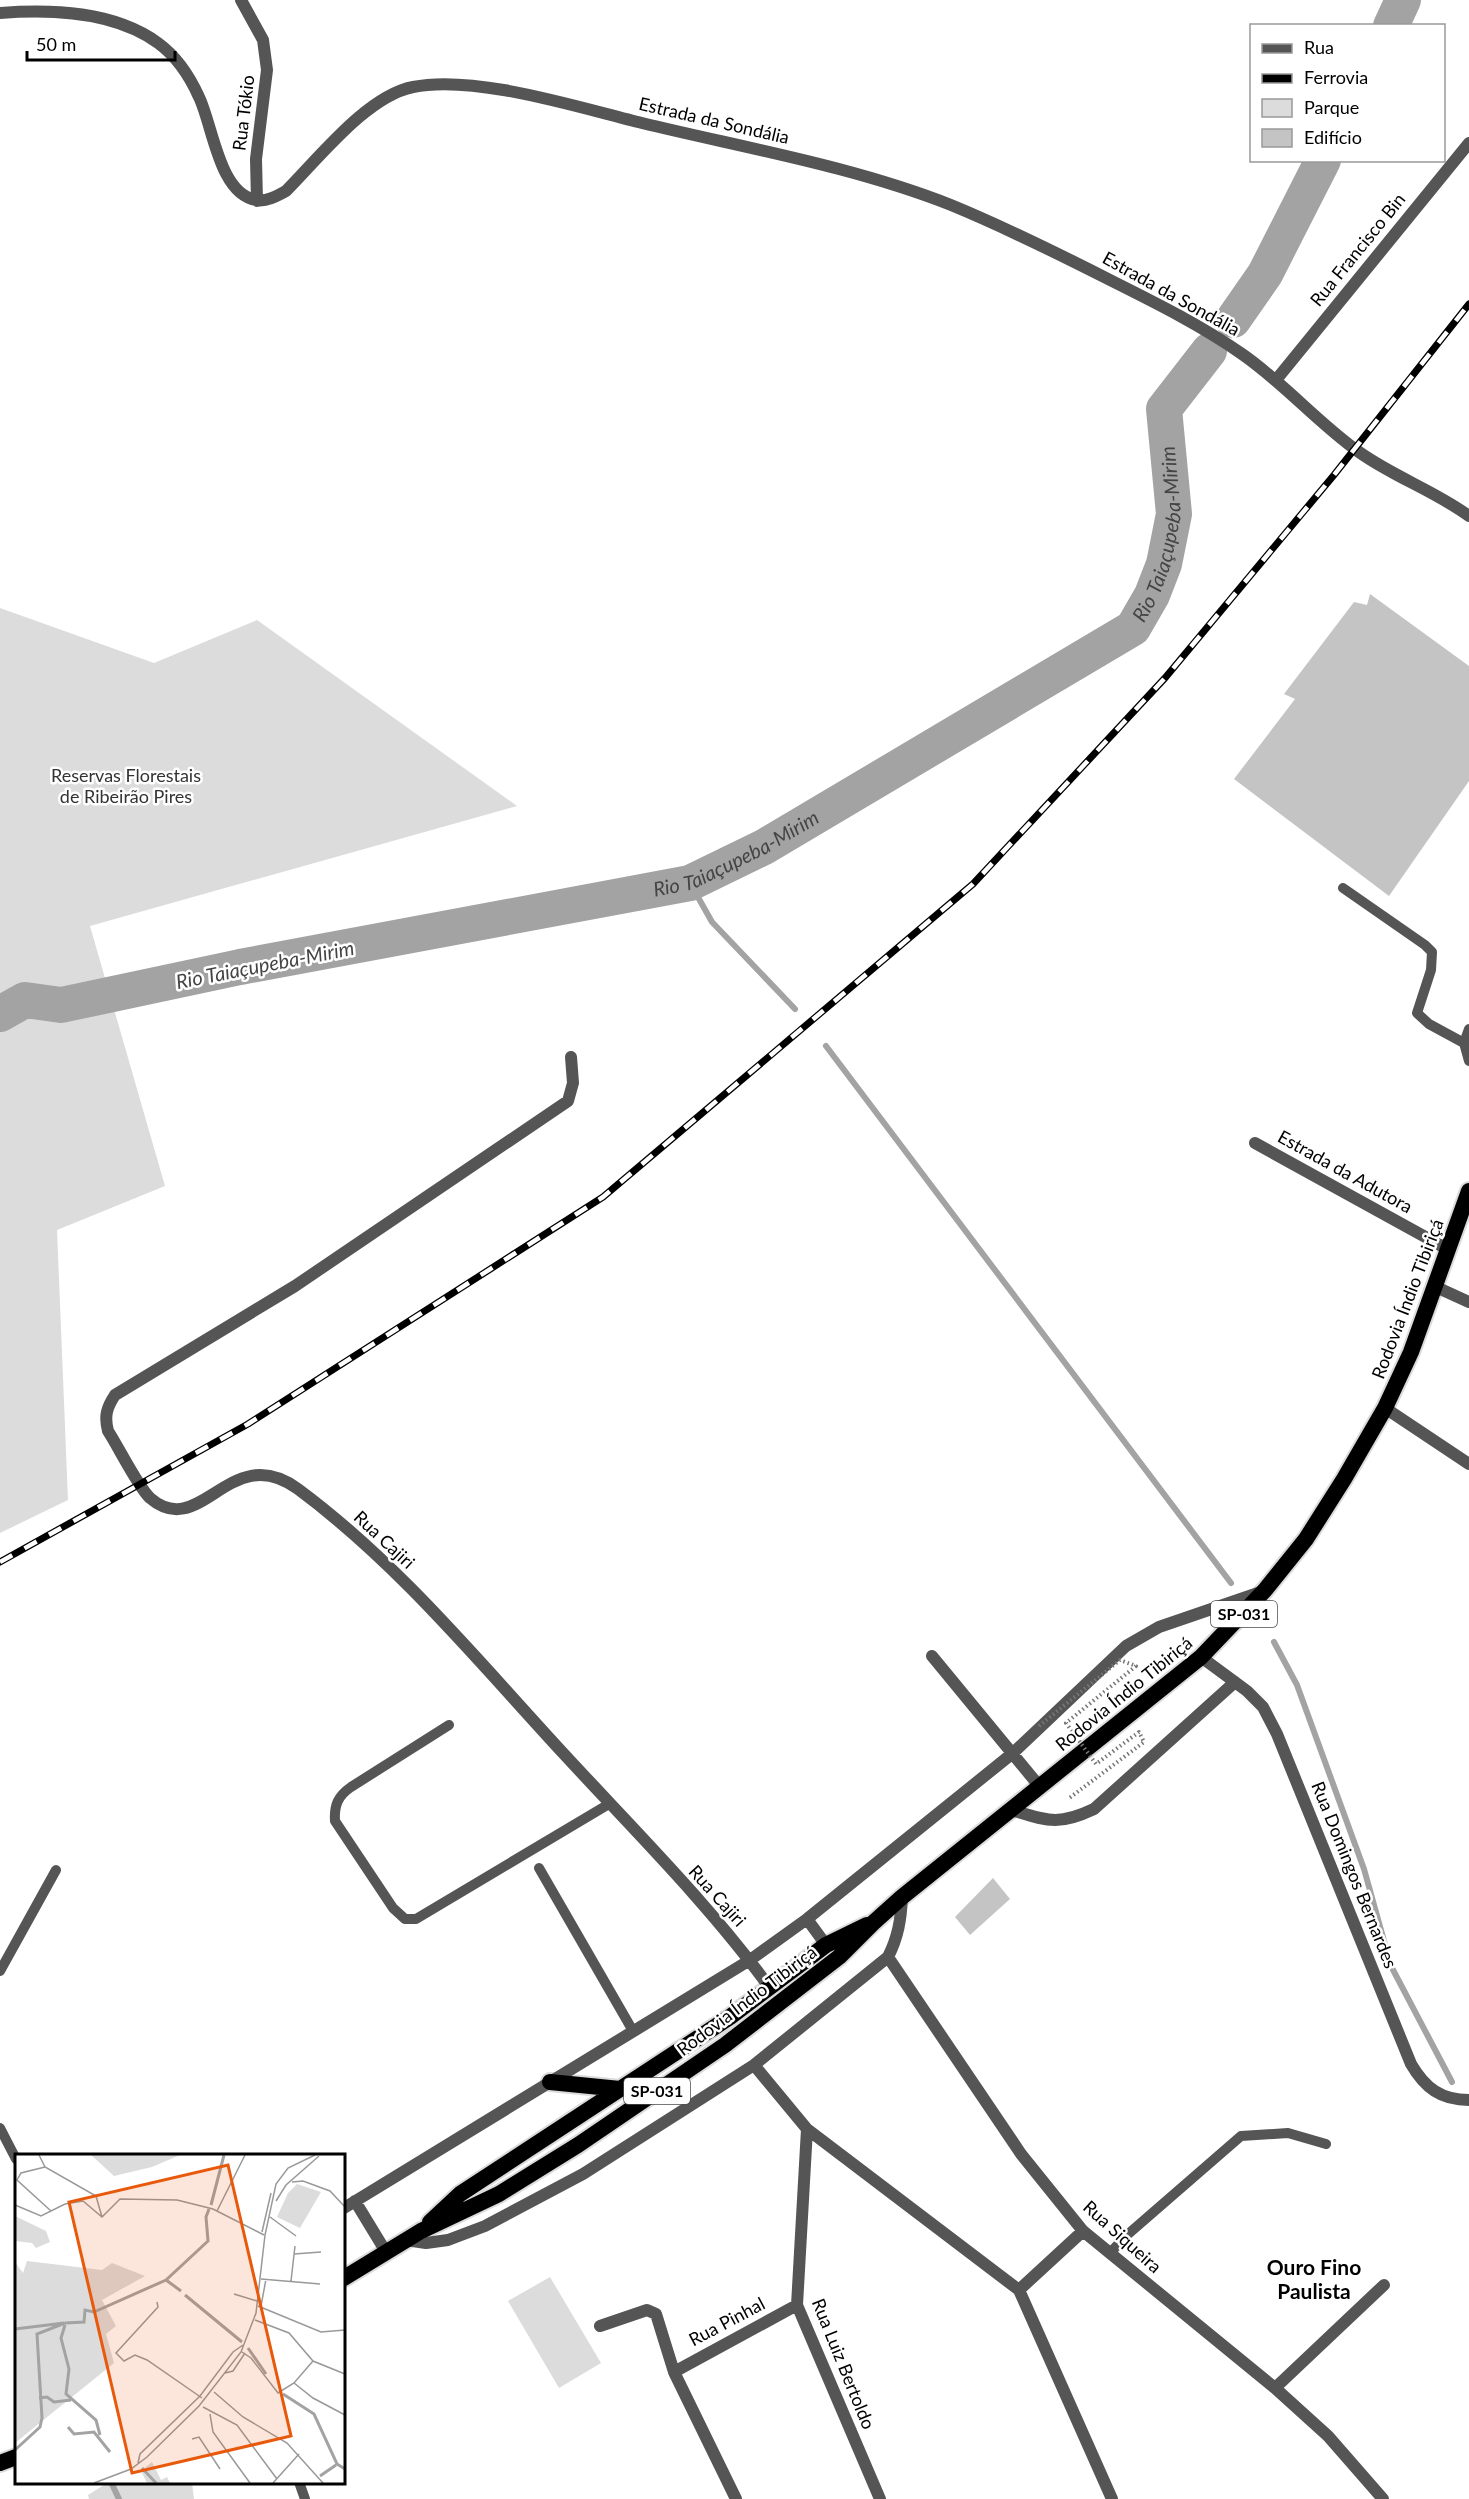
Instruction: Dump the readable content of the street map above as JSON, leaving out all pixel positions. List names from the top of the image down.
{
  "streets": {
    "highway": ["Rodovia Índio Tibiriçá", "SP-031"],
    "street": [
      "Rua Tókio",
      "Estrada da Sondália",
      "Rua Francisco Bin",
      "Estrada da Adutora",
      "Rua Cajiri",
      "Rua Domingos Bernardes",
      "Rua Siqueira",
      "Rua Pinhal",
      "Rua Luiz Bertoldo"
    ]
  },
  "crossings": [
    ["Rua Tókio", "Estrada da Sondália"],
    ["Estrada da Sondália", "Rua Francisco Bin"],
    ["Estrada da Adutora", "Rodovia Índio Tibiriçá"],
    ["Rodovia Índio Tibiriçá", "Rua Cajiri"],
    ["Rodovia Índio Tibiriçá", "Rua Domingos Bernardes"],
    ["Rua Pinhal", "Rua Luiz Bertoldo"]
  ],
  "districts": ["Ouro Fino Paulista"],
  "water": ["Rio Taiaçupeba-Mirim"],
  "parks": ["Reservas Florestais de Ribeirão Pires"],
  "legend": [
    "Rua",
    "Ferrovia",
    "Parque",
    "Edifício"
  ],
  "scale_bar": "50 m"
}
